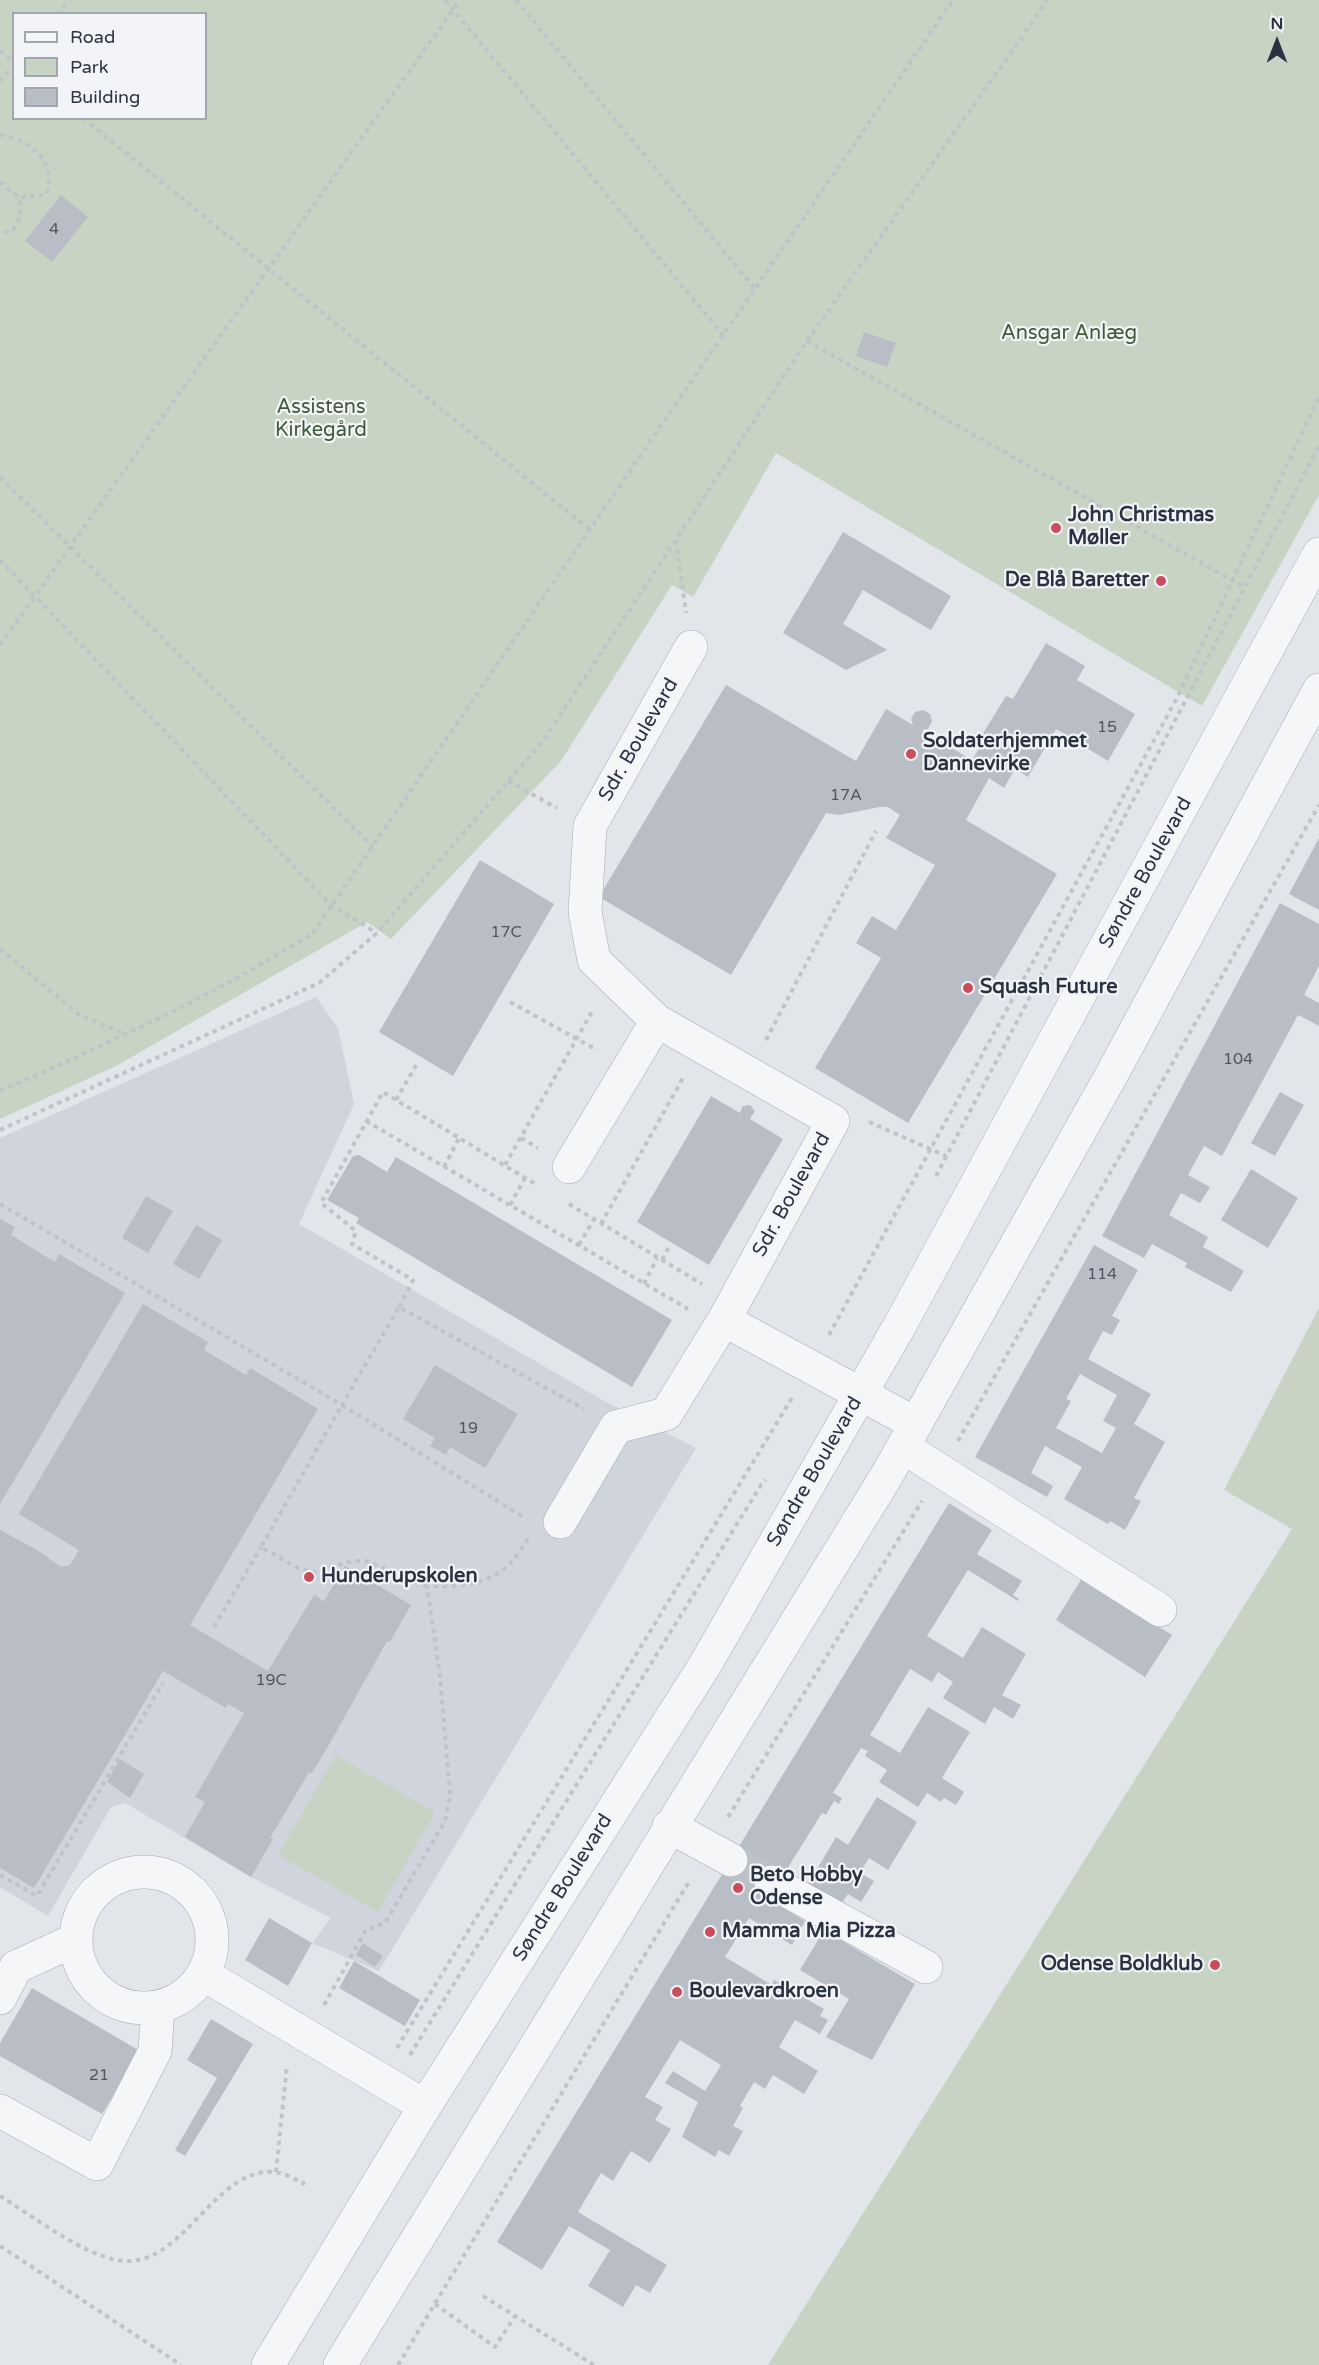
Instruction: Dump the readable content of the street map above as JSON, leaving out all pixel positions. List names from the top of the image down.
{
  "streets": {
    "street": ["Sdr. Boulevard", "Søndre Boulevard"]
  },
  "parks": ["Ansgar Anlæg", "Assistens Kirkegård"],
  "places": [
    "John Christmas Møller",
    "De Blå Baretter",
    "Soldaterhjemmet Dannevirke",
    "Squash Future",
    "Hunderupskolen",
    "Beto Hobby Odense",
    "Mamma Mia Pizza",
    "Odense Boldklub",
    "Boulevardkroen"
  ],
  "house_numbers": [
    "4",
    "15",
    "17A",
    "17C",
    "104",
    "114",
    "19",
    "19C",
    "21"
  ],
  "legend": ["Road", "Park", "Building"],
  "north": "top"
}
